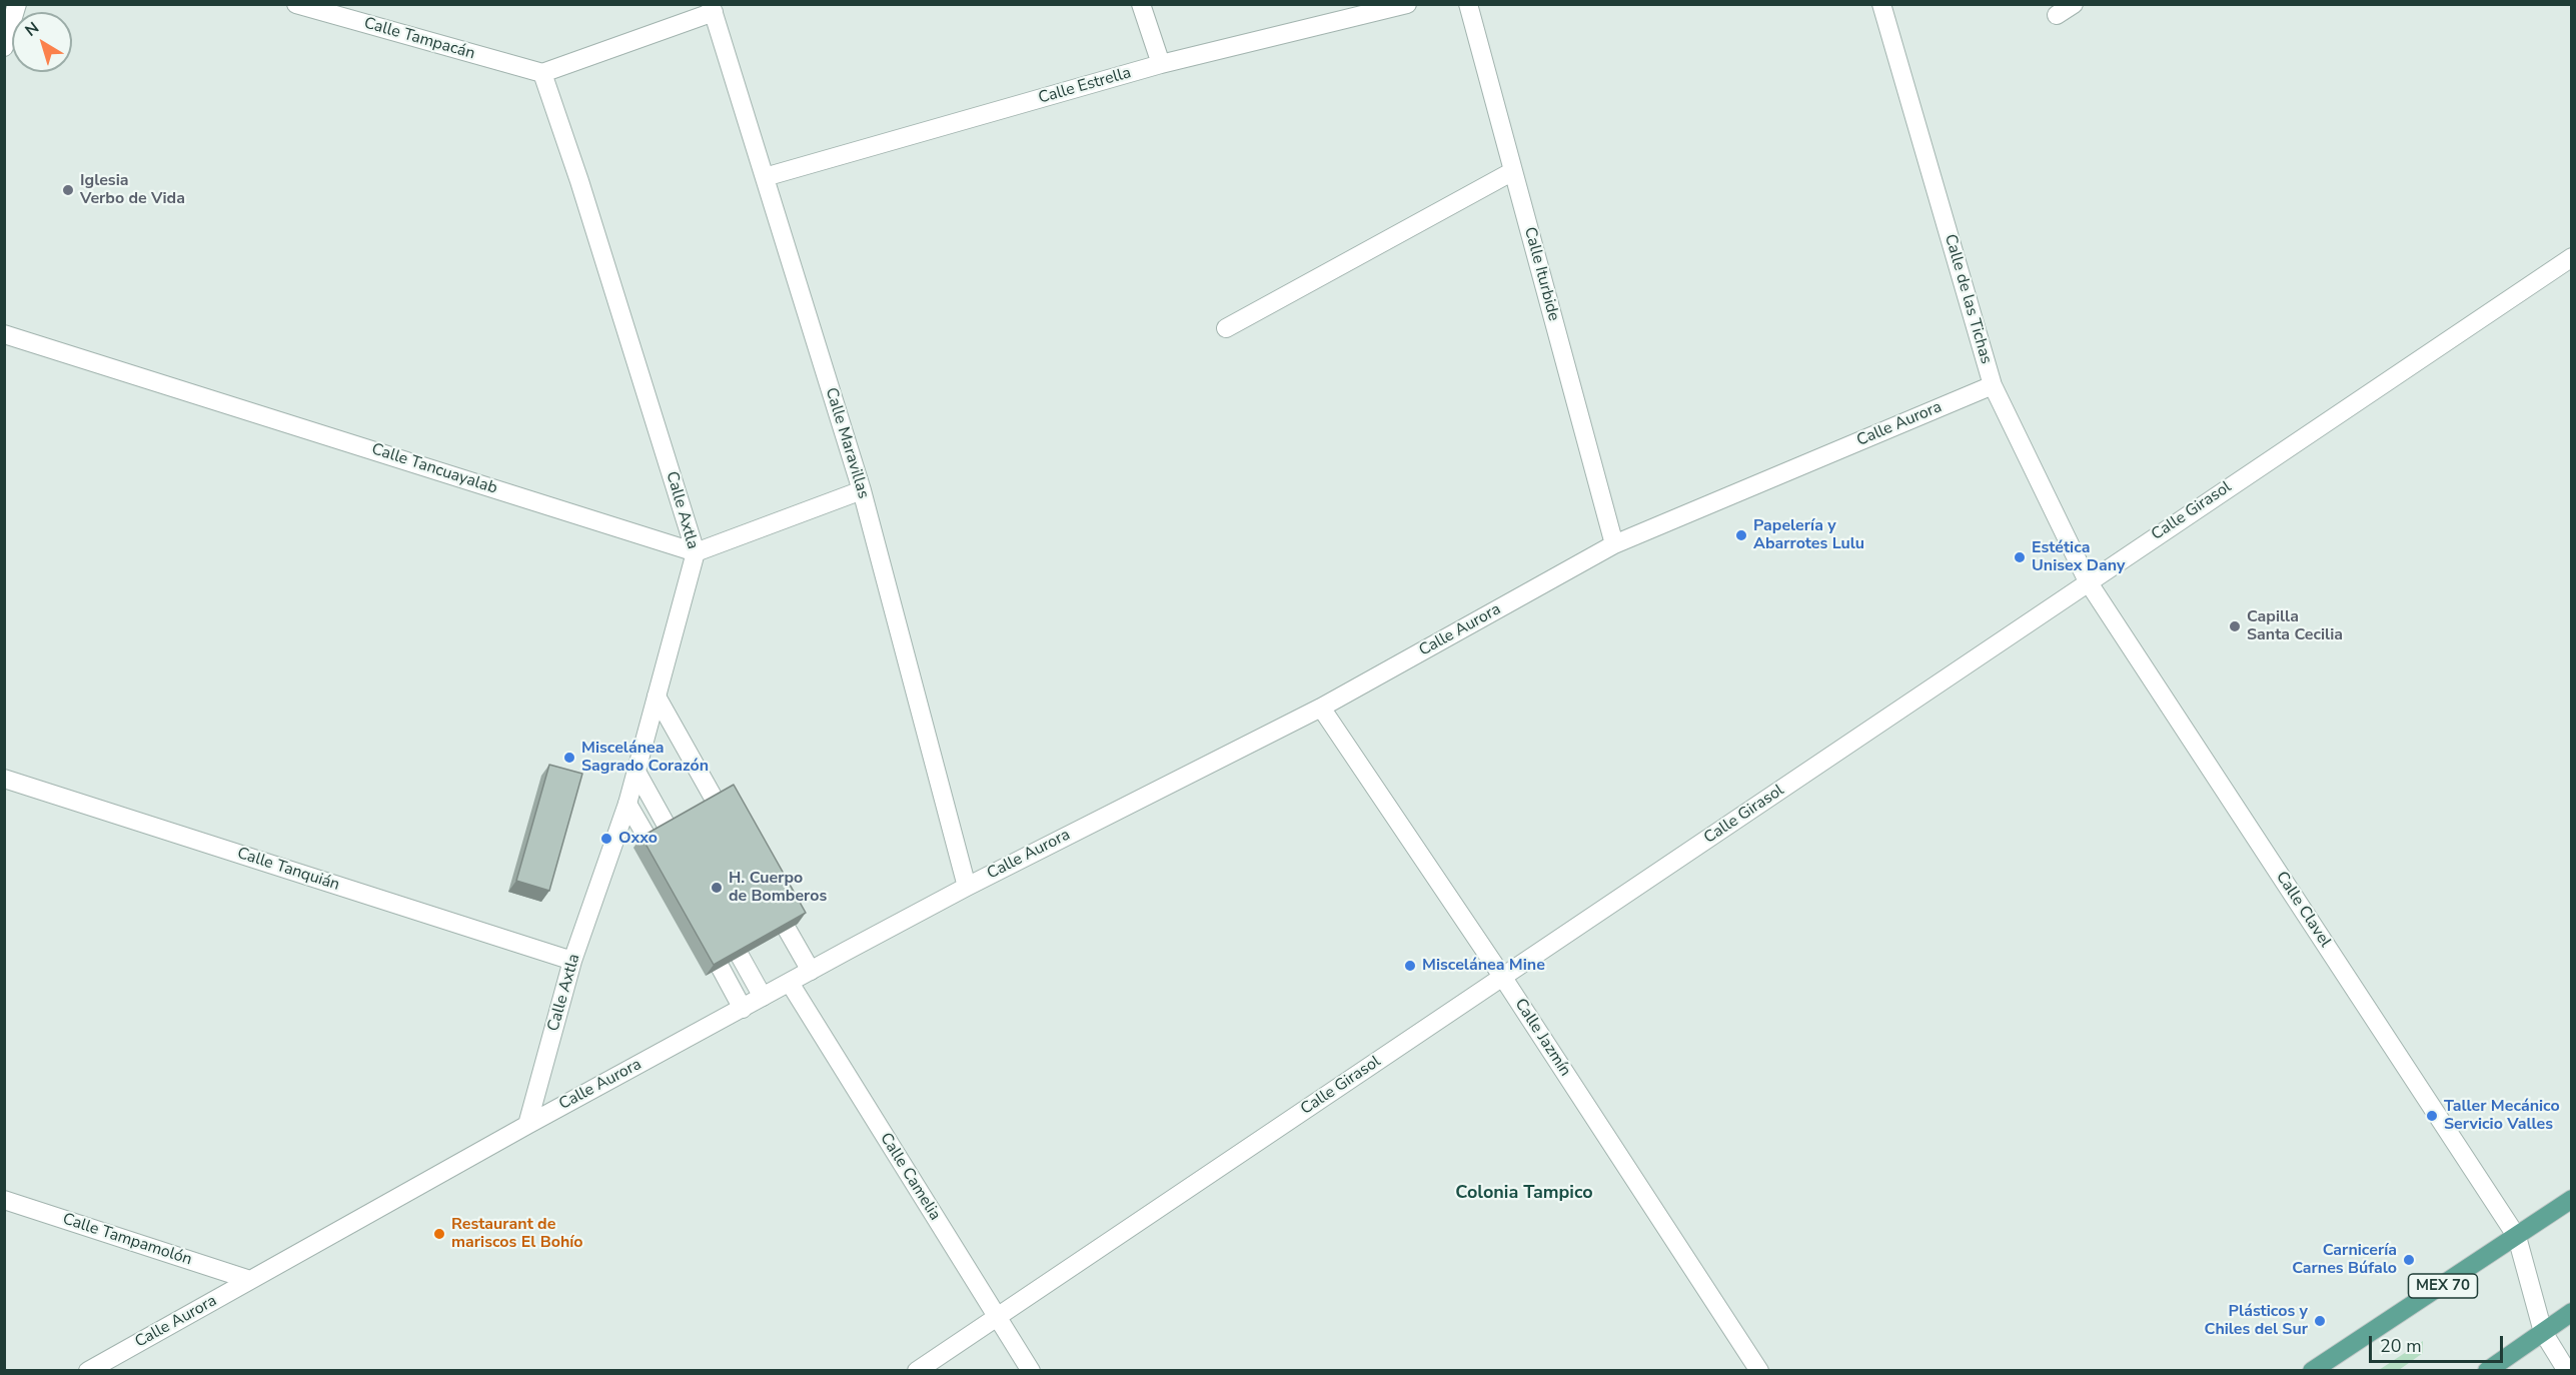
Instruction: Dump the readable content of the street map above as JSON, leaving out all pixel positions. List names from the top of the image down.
{
  "streets": {
    "main road": ["MEX 70"],
    "street": [
      "Calle Tampacán",
      "Calle Estrella",
      "Calle Iturbide",
      "Calle de las Tichas",
      "Calle Aurora",
      "Calle Maravillas",
      "Calle Tancuayalab",
      "Calle Axtla",
      "Calle Girasol",
      "Calle Tanquián",
      "Calle Clavel",
      "Calle Jazmín",
      "Calle Camelia",
      "Calle Tampamolón"
    ]
  },
  "crossings": [
    ["Calle Tampacán", "Calle Axtla"],
    ["Calle Estrella", "Calle Maravillas"],
    ["Calle Iturbide", "Calle Aurora"],
    ["Calle de las Tichas", "Calle Aurora"],
    ["Calle de las Tichas", "Calle Girasol"],
    ["Calle de las Tichas", "Calle Clavel"],
    ["Calle Aurora", "Calle Maravillas"],
    ["Calle Aurora", "Calle Axtla"],
    ["Calle Aurora", "Calle Jazmín"],
    ["Calle Aurora", "Calle Camelia"],
    ["Calle Aurora", "Calle Tampamolón"],
    ["Calle Tancuayalab", "Calle Axtla"],
    ["Calle Axtla", "Calle Tanquián"],
    ["Calle Girasol", "Calle Clavel"],
    ["Calle Girasol", "Calle Jazmín"],
    ["Calle Girasol", "Calle Camelia"],
    ["Calle Clavel", "MEX 70"]
  ],
  "districts": ["Colonia Tampico"],
  "places": [
    "Iglesia Verbo de Vida",
    "Papelería y Abarrotes Lulu",
    "Estética Unisex Dany",
    "Capilla Santa Cecilia",
    "Miscelánea Sagrado Corazón",
    "Oxxo",
    "H. Cuerpo de Bomberos",
    "Miscelánea Mine",
    "Taller Mecánico Servicio Valles",
    "Restaurant de mariscos El Bohío",
    "Carnicería Carnes Búfalo",
    "Plásticos y Chiles del Sur"
  ],
  "scale_bar": "20 m",
  "north": "top left"
}
